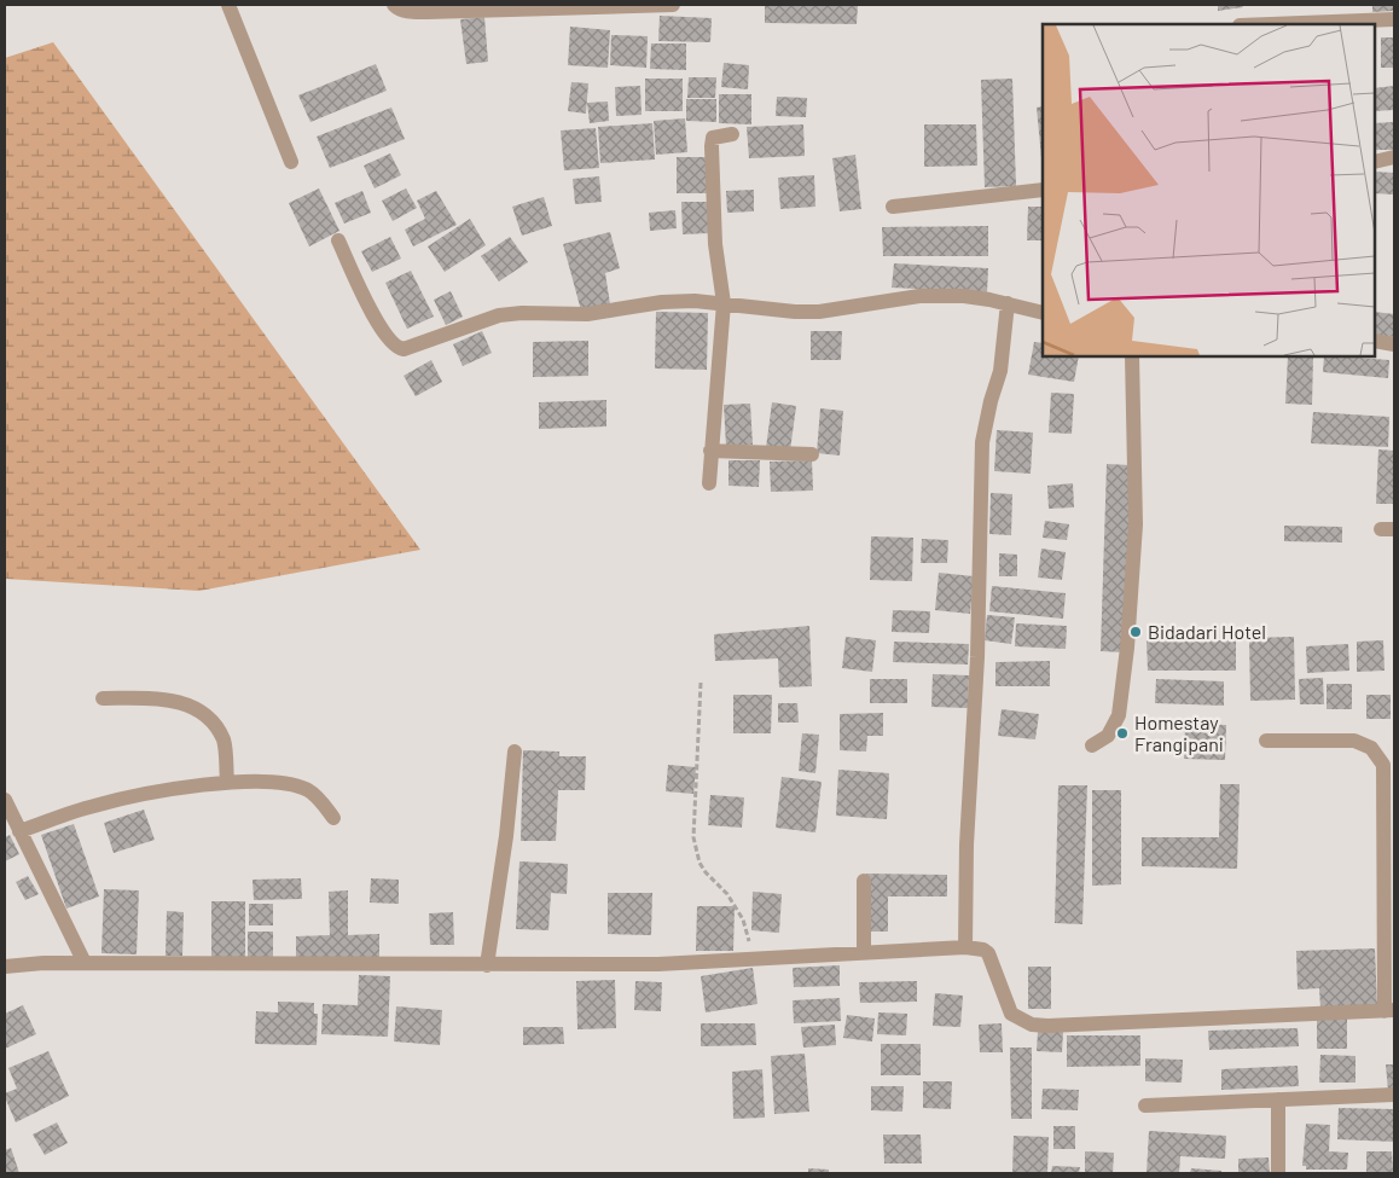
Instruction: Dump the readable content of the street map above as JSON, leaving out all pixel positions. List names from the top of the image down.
{
  "places": ["Bidadari Hotel", "Homestay Frangipani"]
}
